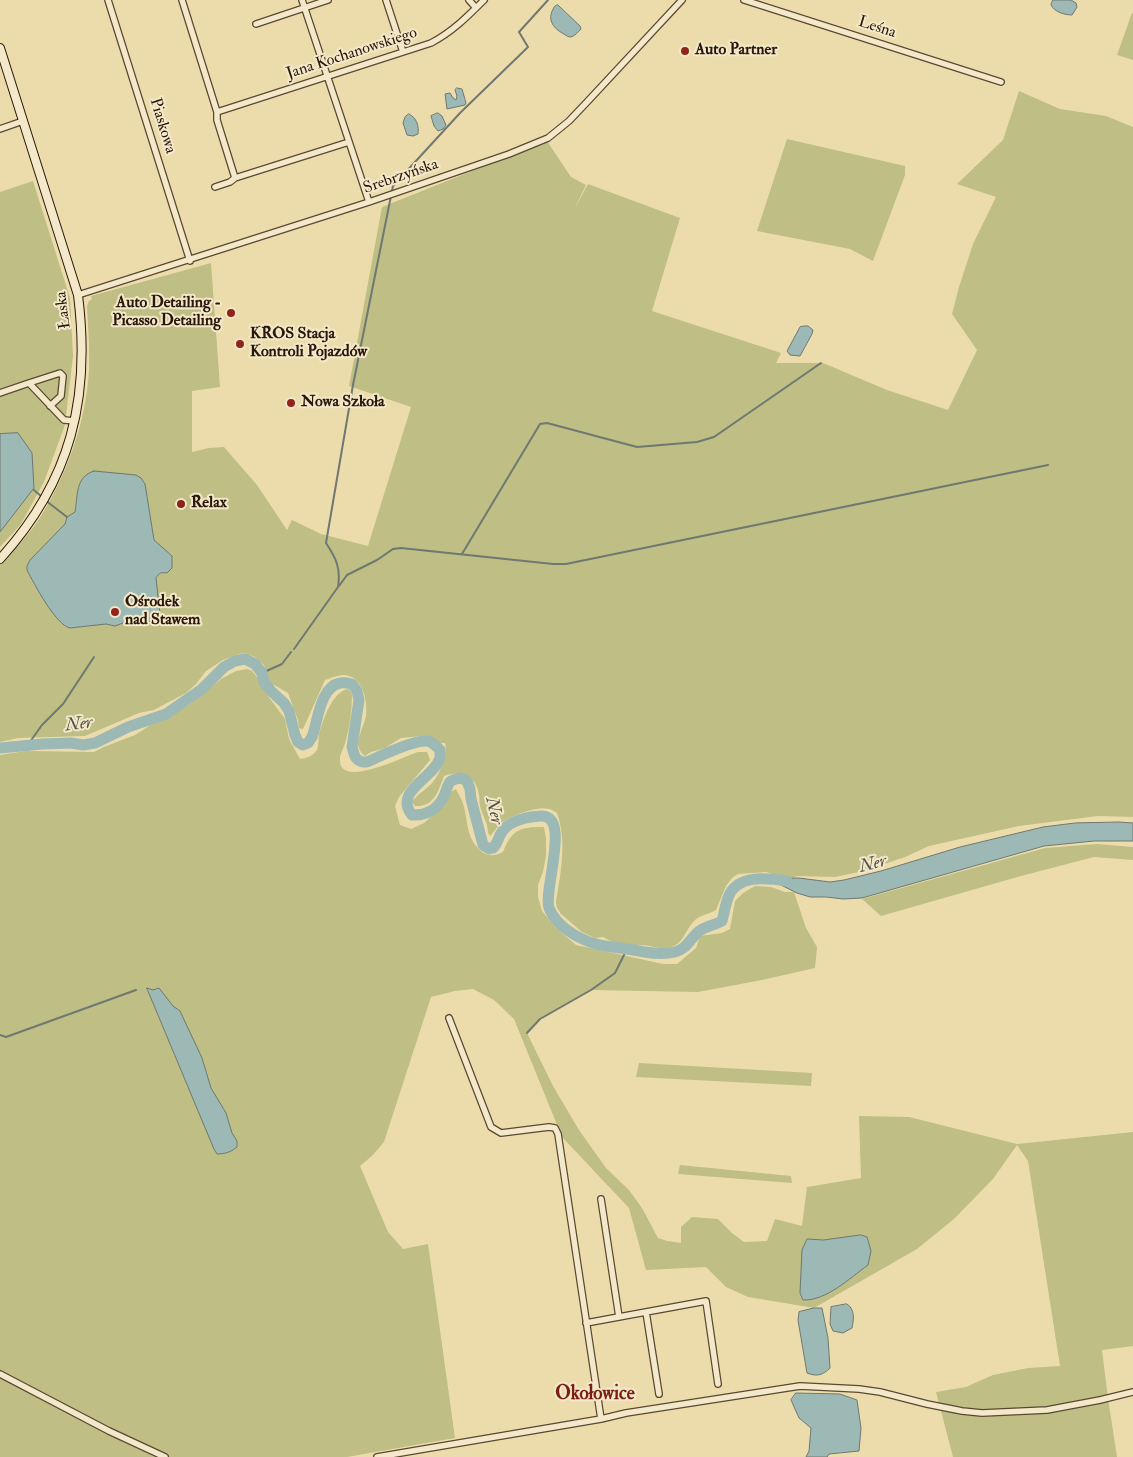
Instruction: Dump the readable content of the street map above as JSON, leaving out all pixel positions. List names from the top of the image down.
{
  "streets": {
    "main road": ["Łaska"],
    "street": [
      "Leśna",
      "Jana Kochanowskiego",
      "Piaskowa",
      "Srebrzyńska"
    ]
  },
  "crossings": [
    ["Piaskowa", "Srebrzyńska"],
    ["Srebrzyńska", "Łaska"]
  ],
  "districts": ["Okołowice"],
  "water": ["Ner"],
  "places": [
    "Auto Partner",
    "Auto Detailing - Picasso Detailing",
    "KROS Stacja Kontroli Pojazdów",
    "Nowa Szkoła",
    "Relax",
    "Ośrodek nad Stawem"
  ]
}
